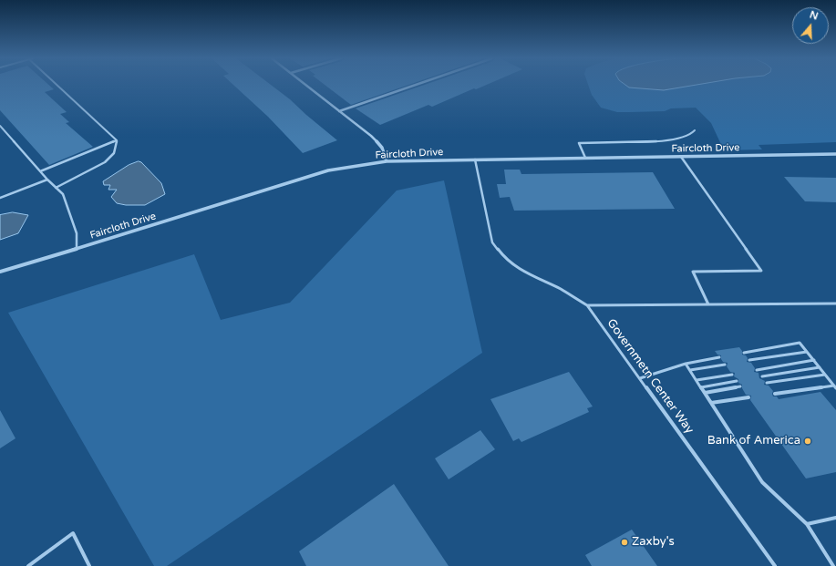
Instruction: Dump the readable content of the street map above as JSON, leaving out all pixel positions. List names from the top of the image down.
{
  "streets": {
    "street": ["Faircloth Drive"],
    "lane": ["Governmetn Center Way"]
  },
  "places": ["Bank of America", "Zaxby's"],
  "north": "top"
}
